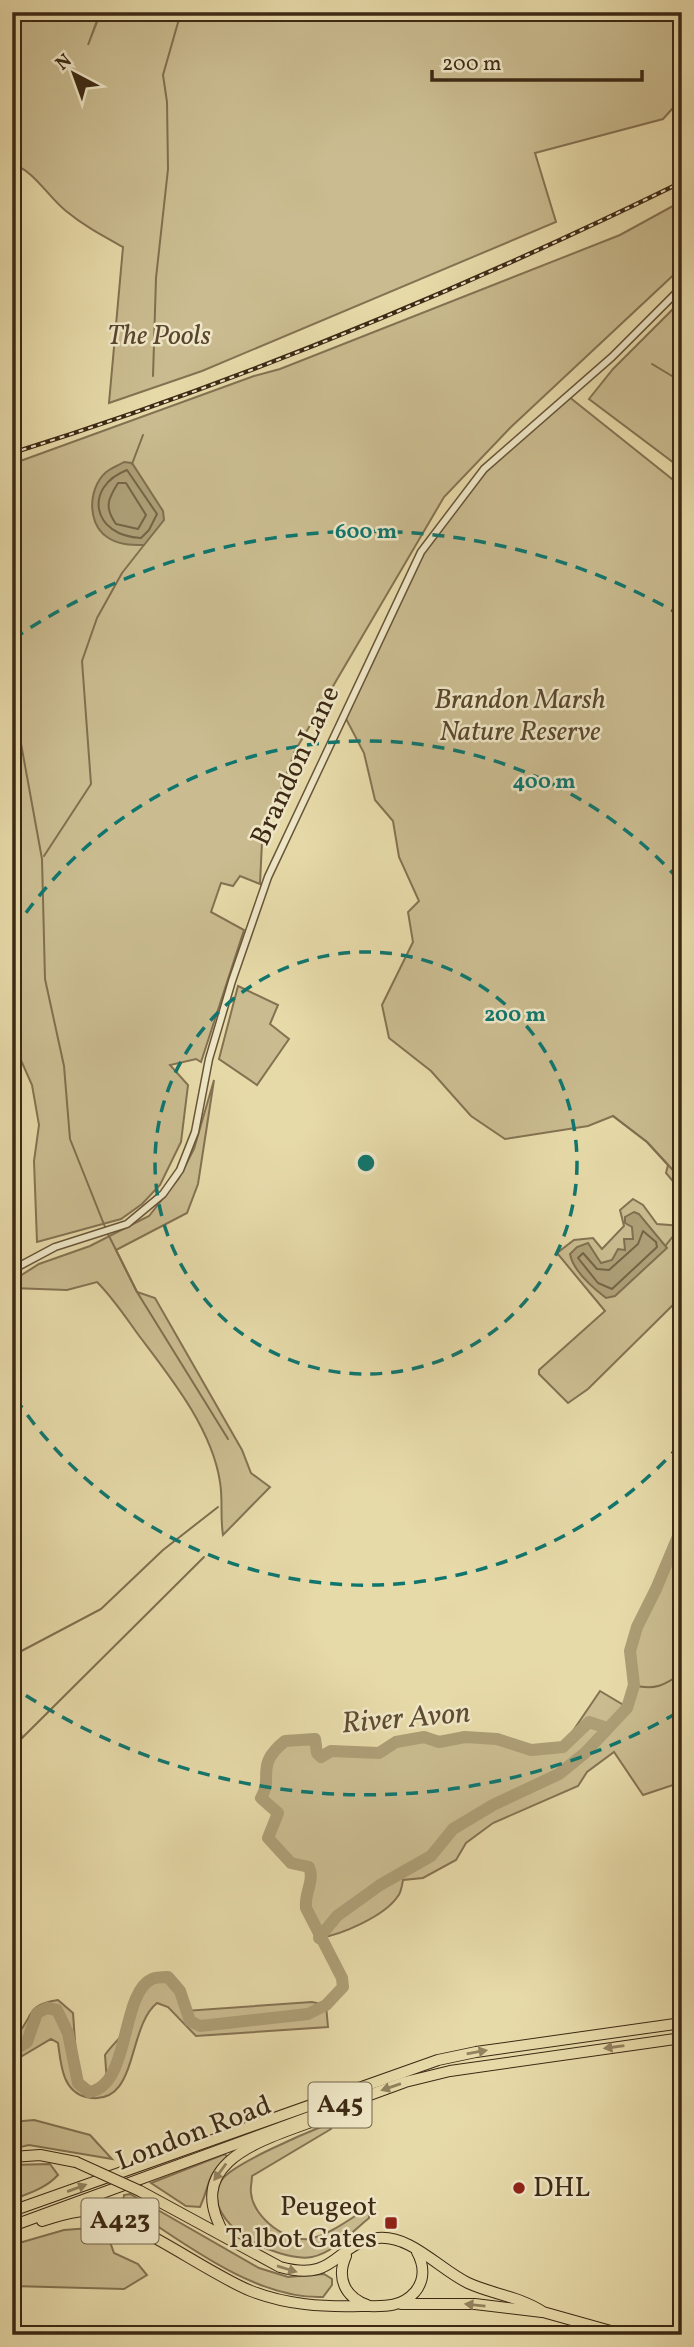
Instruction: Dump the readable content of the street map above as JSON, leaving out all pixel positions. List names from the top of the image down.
{
  "streets": {
    "highway": ["A45", "London Road", "A423"],
    "street": ["Brandon Lane"]
  },
  "water": ["River Avon"],
  "parks": ["The Pools", "Brandon Marsh Nature Reserve"],
  "places": {
    "other": ["DHL"],
    "transit": ["Peugeot Talbot Gates"]
  },
  "scale_bar": "200 m",
  "north": "top left",
  "rings": ["600 m", "400 m", "200 m"]
}
